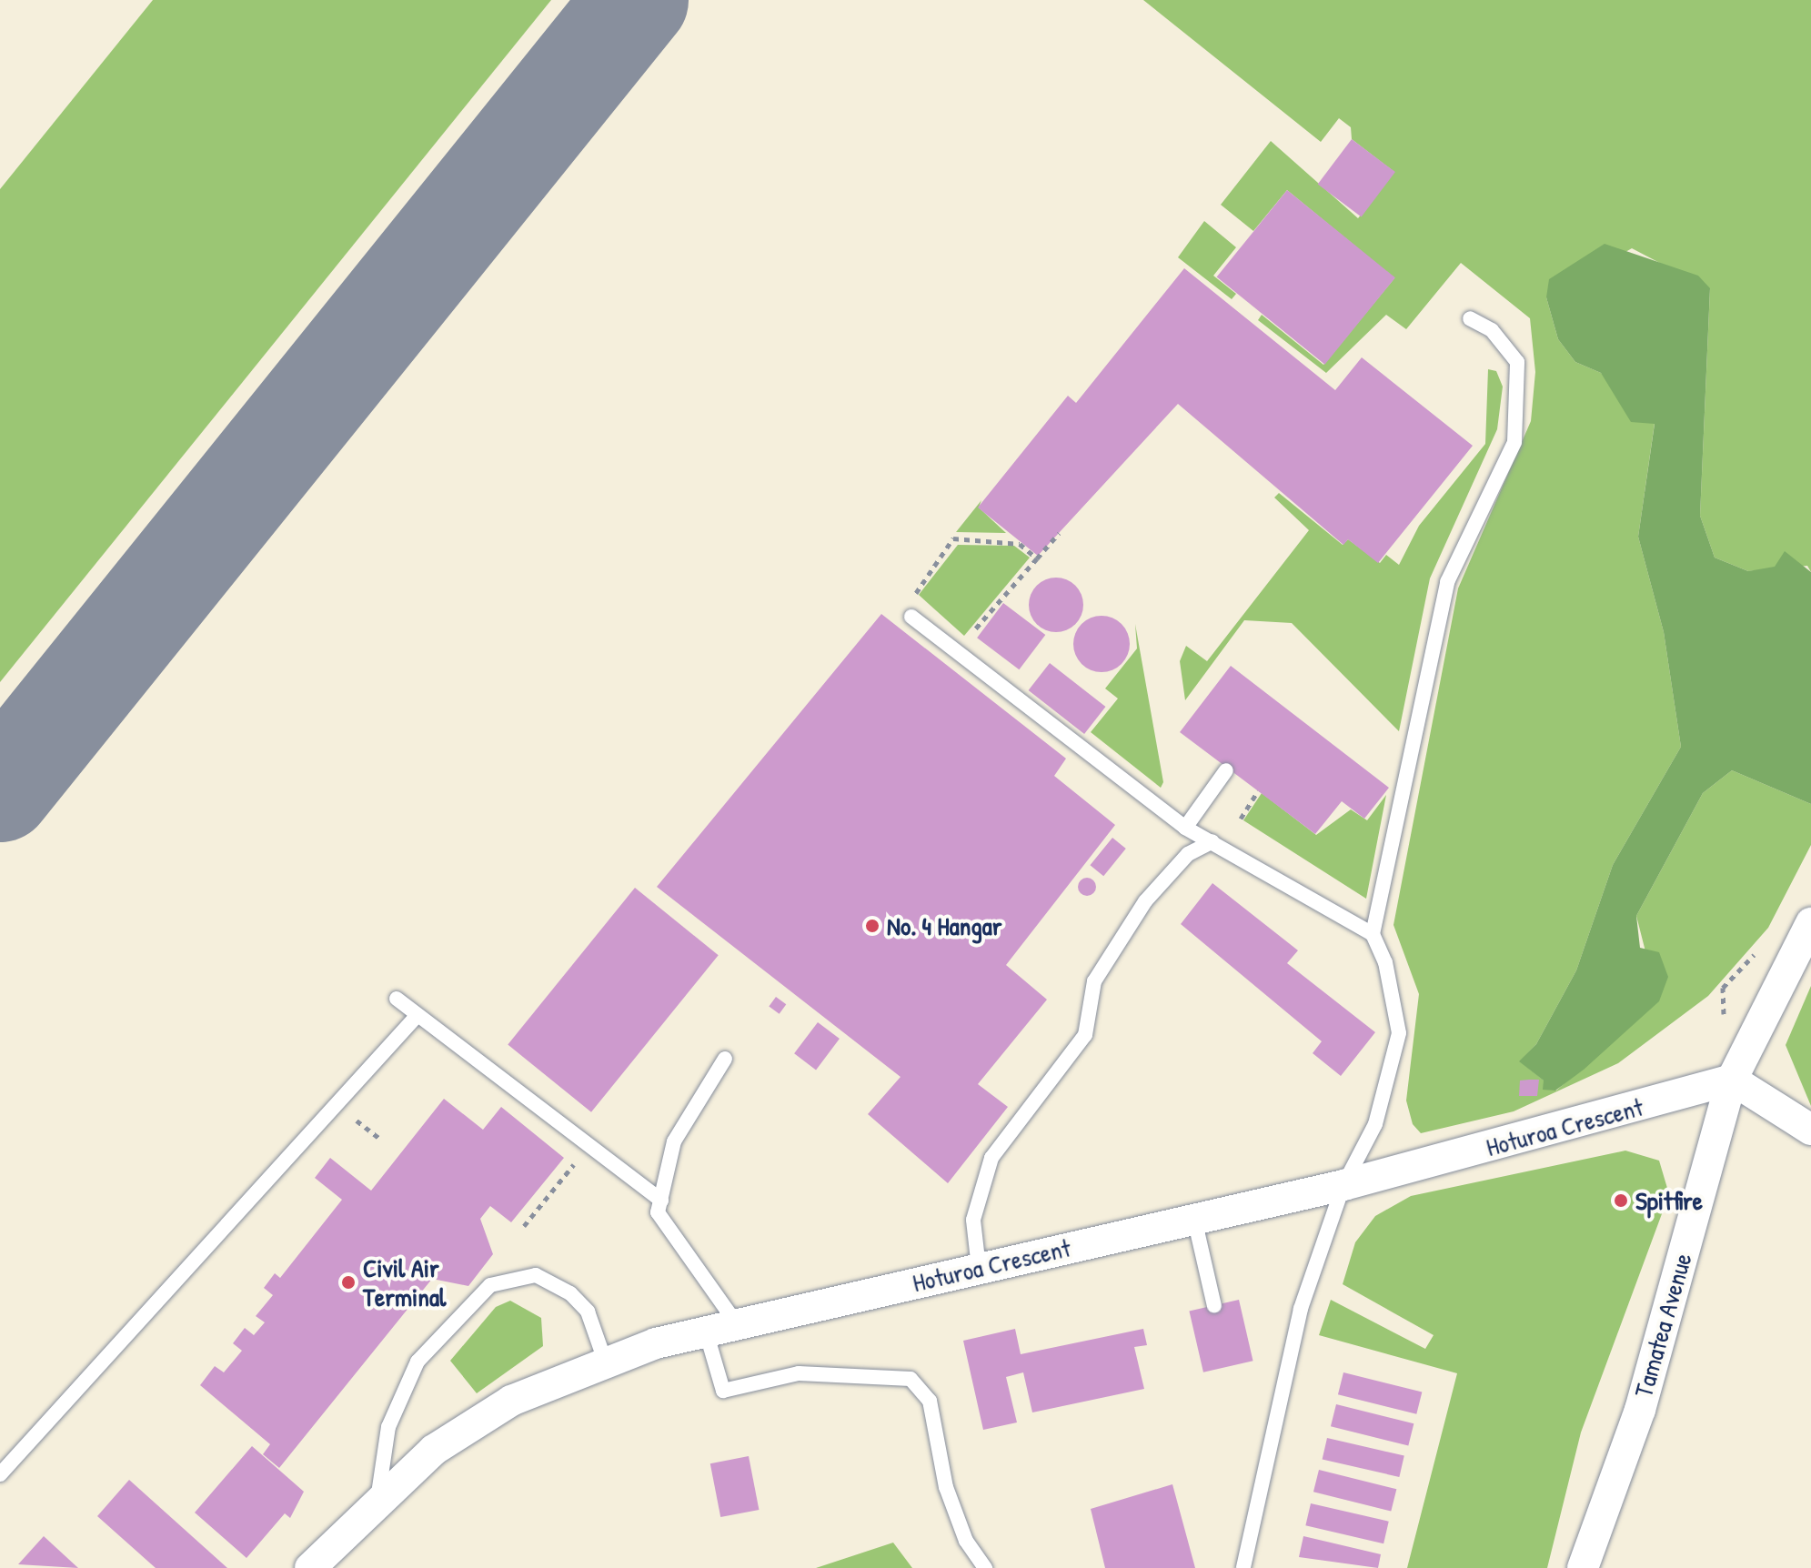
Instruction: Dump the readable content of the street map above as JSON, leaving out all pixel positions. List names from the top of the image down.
{
  "streets": {
    "street": ["Hoturoa Crescent", "Tamatea Avenue"]
  },
  "crossings": [
    ["Hoturoa Crescent", "Tamatea Avenue"]
  ],
  "places": ["No. 4 Hangar", "Spitfire", "Civil Air Terminal"]
}
